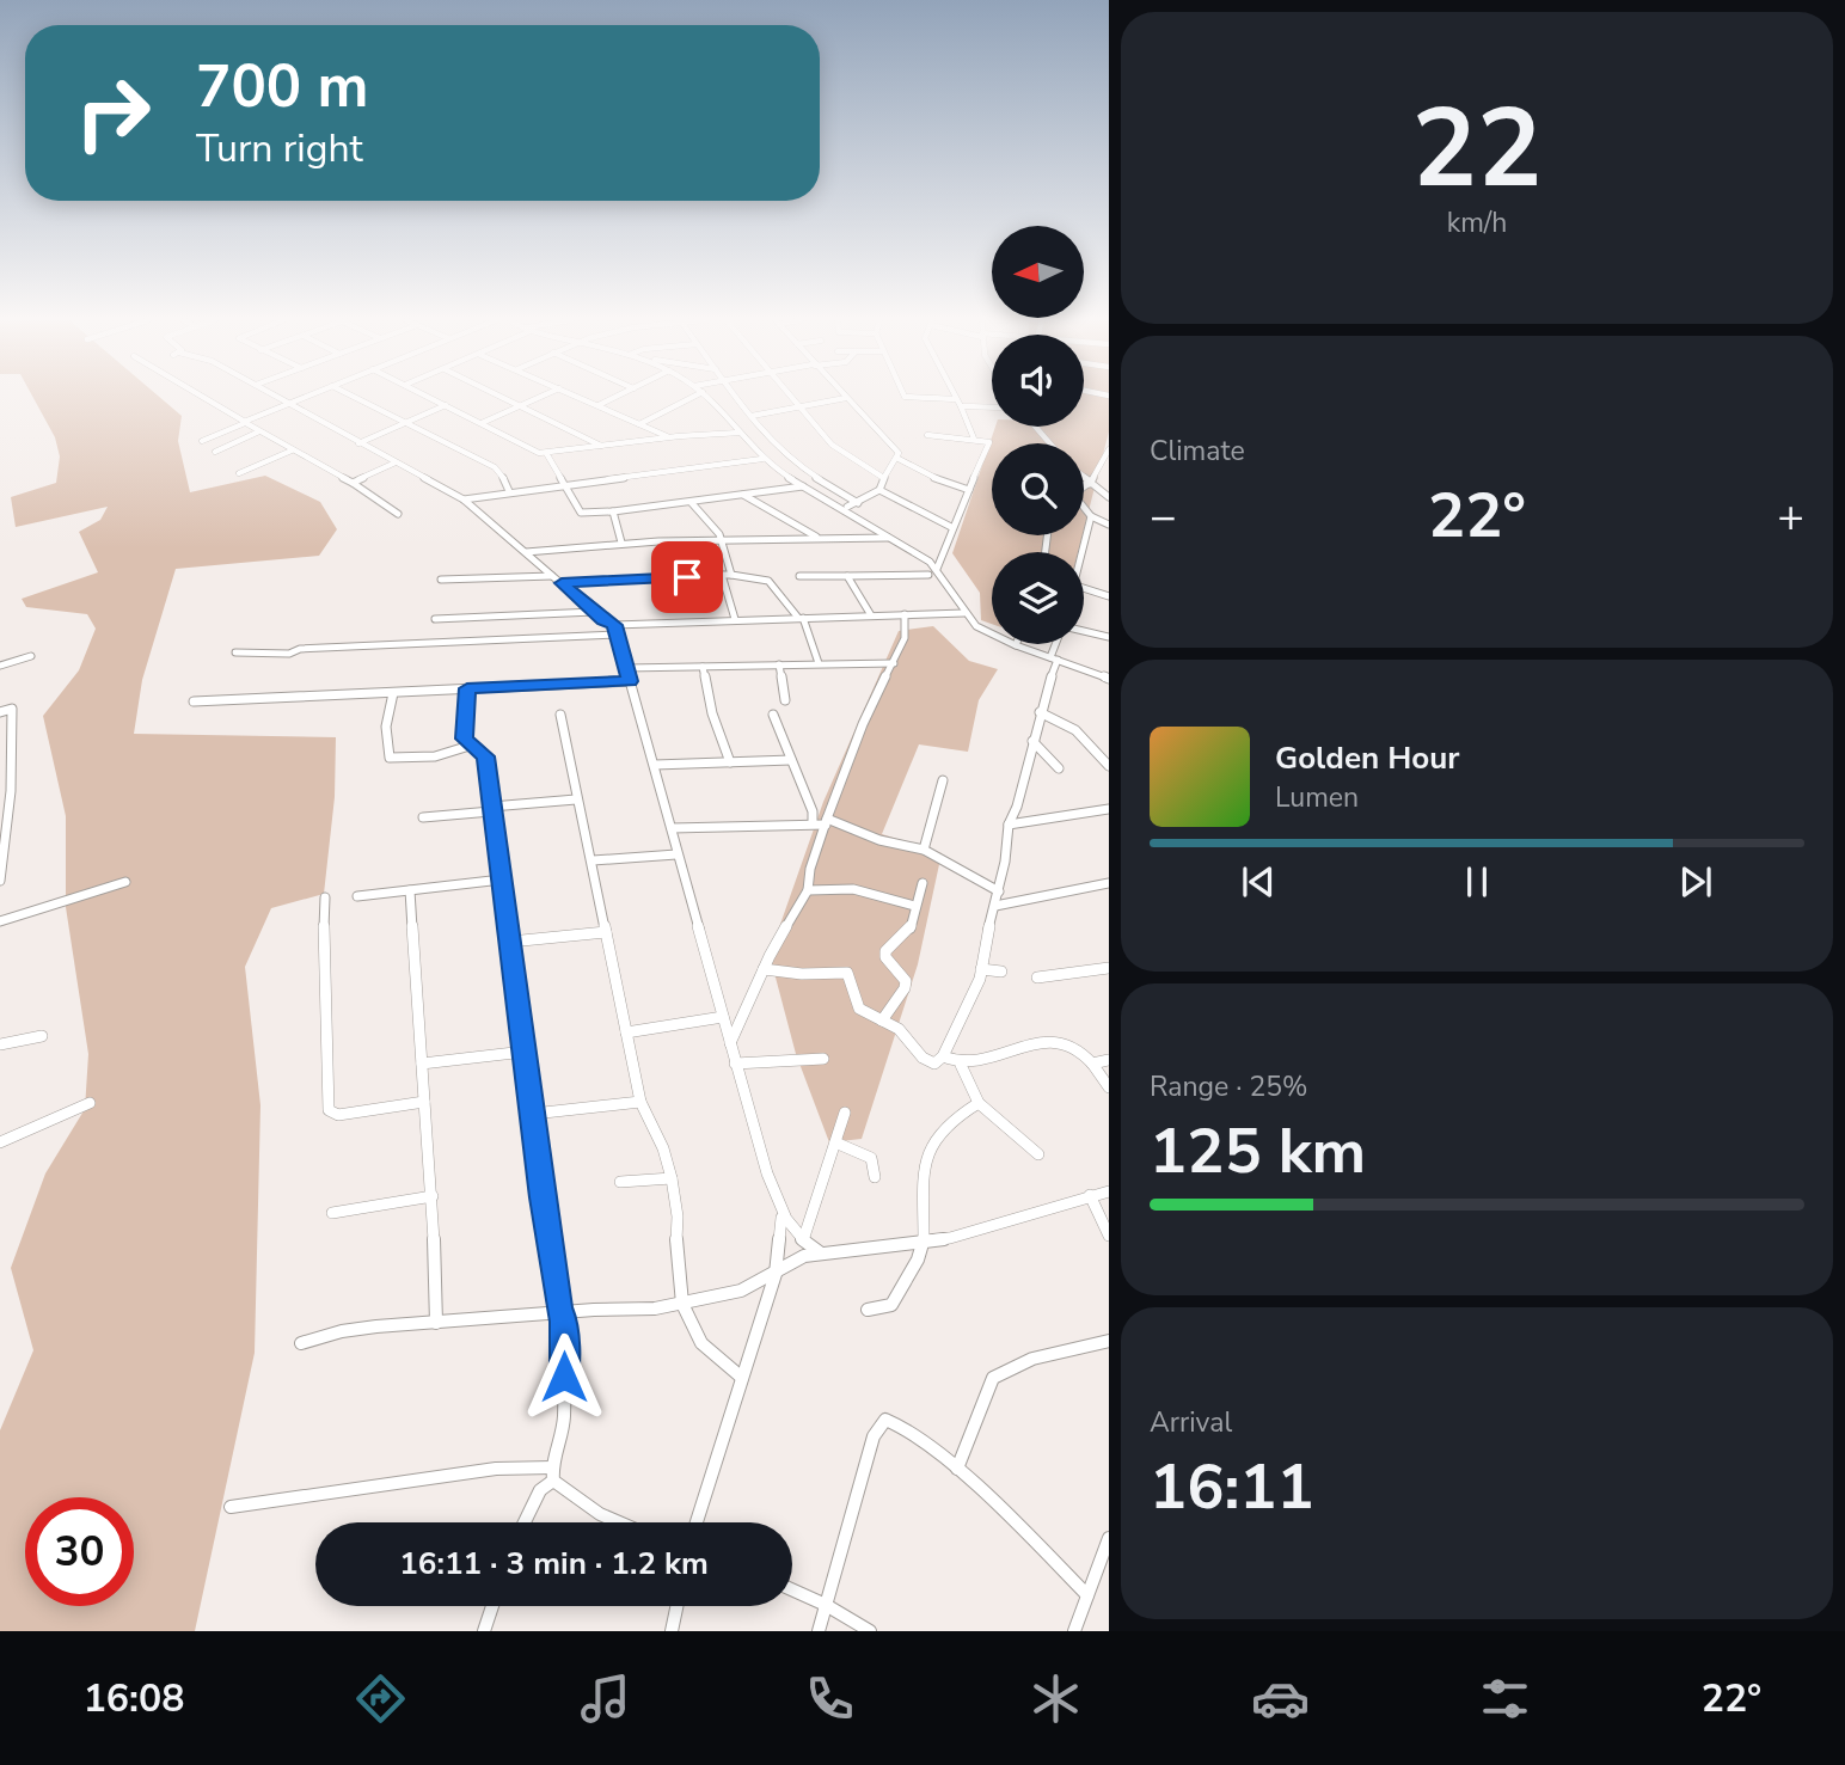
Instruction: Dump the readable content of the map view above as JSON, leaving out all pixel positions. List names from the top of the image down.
{
  "north": "left",
  "page": {
    "tile": [
      ["22", "km/h"],
      "Climate",
      ["Range · 25%", "125 km"],
      ["Arrival", "16:11"]
    ],
    "turn": ["700 m", "Turn right"],
    "heat": ["−", "22°", "+"],
    "song": ["Golden Hour", "Lumen"],
    "limit": "30",
    "trip": "16:11 · 3 min · 1.2 km",
    "tabs": ["16:08", "22°"]
  }
}
